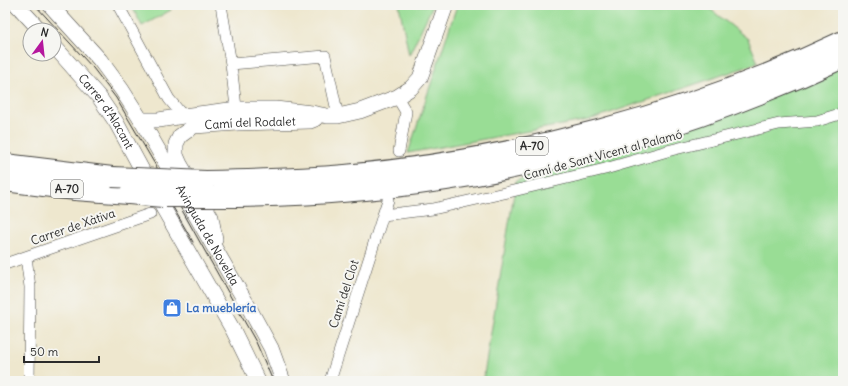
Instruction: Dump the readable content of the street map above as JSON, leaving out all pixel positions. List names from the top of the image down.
{
  "streets": {
    "highway": ["A-70"],
    "main road": ["Carrer d'Alacant", "Camí del Rodalet", "Avinguda de Novelda"],
    "street": ["Camí de Sant Vicent al Palamó", "Carrer de Xàtiva", "Camí del Clot"]
  },
  "crossings": [
    ["Carrer d'Alacant", "Camí del Rodalet"],
    ["Carrer d'Alacant", "Avinguda de Novelda"],
    ["Camí del Rodalet", "Avinguda de Novelda"],
    ["Camí de Sant Vicent al Palamó", "Camí del Clot"]
  ],
  "places": {
    "shop": ["La mueblería"]
  },
  "scale_bar": "50 m",
  "north": "top"
}
